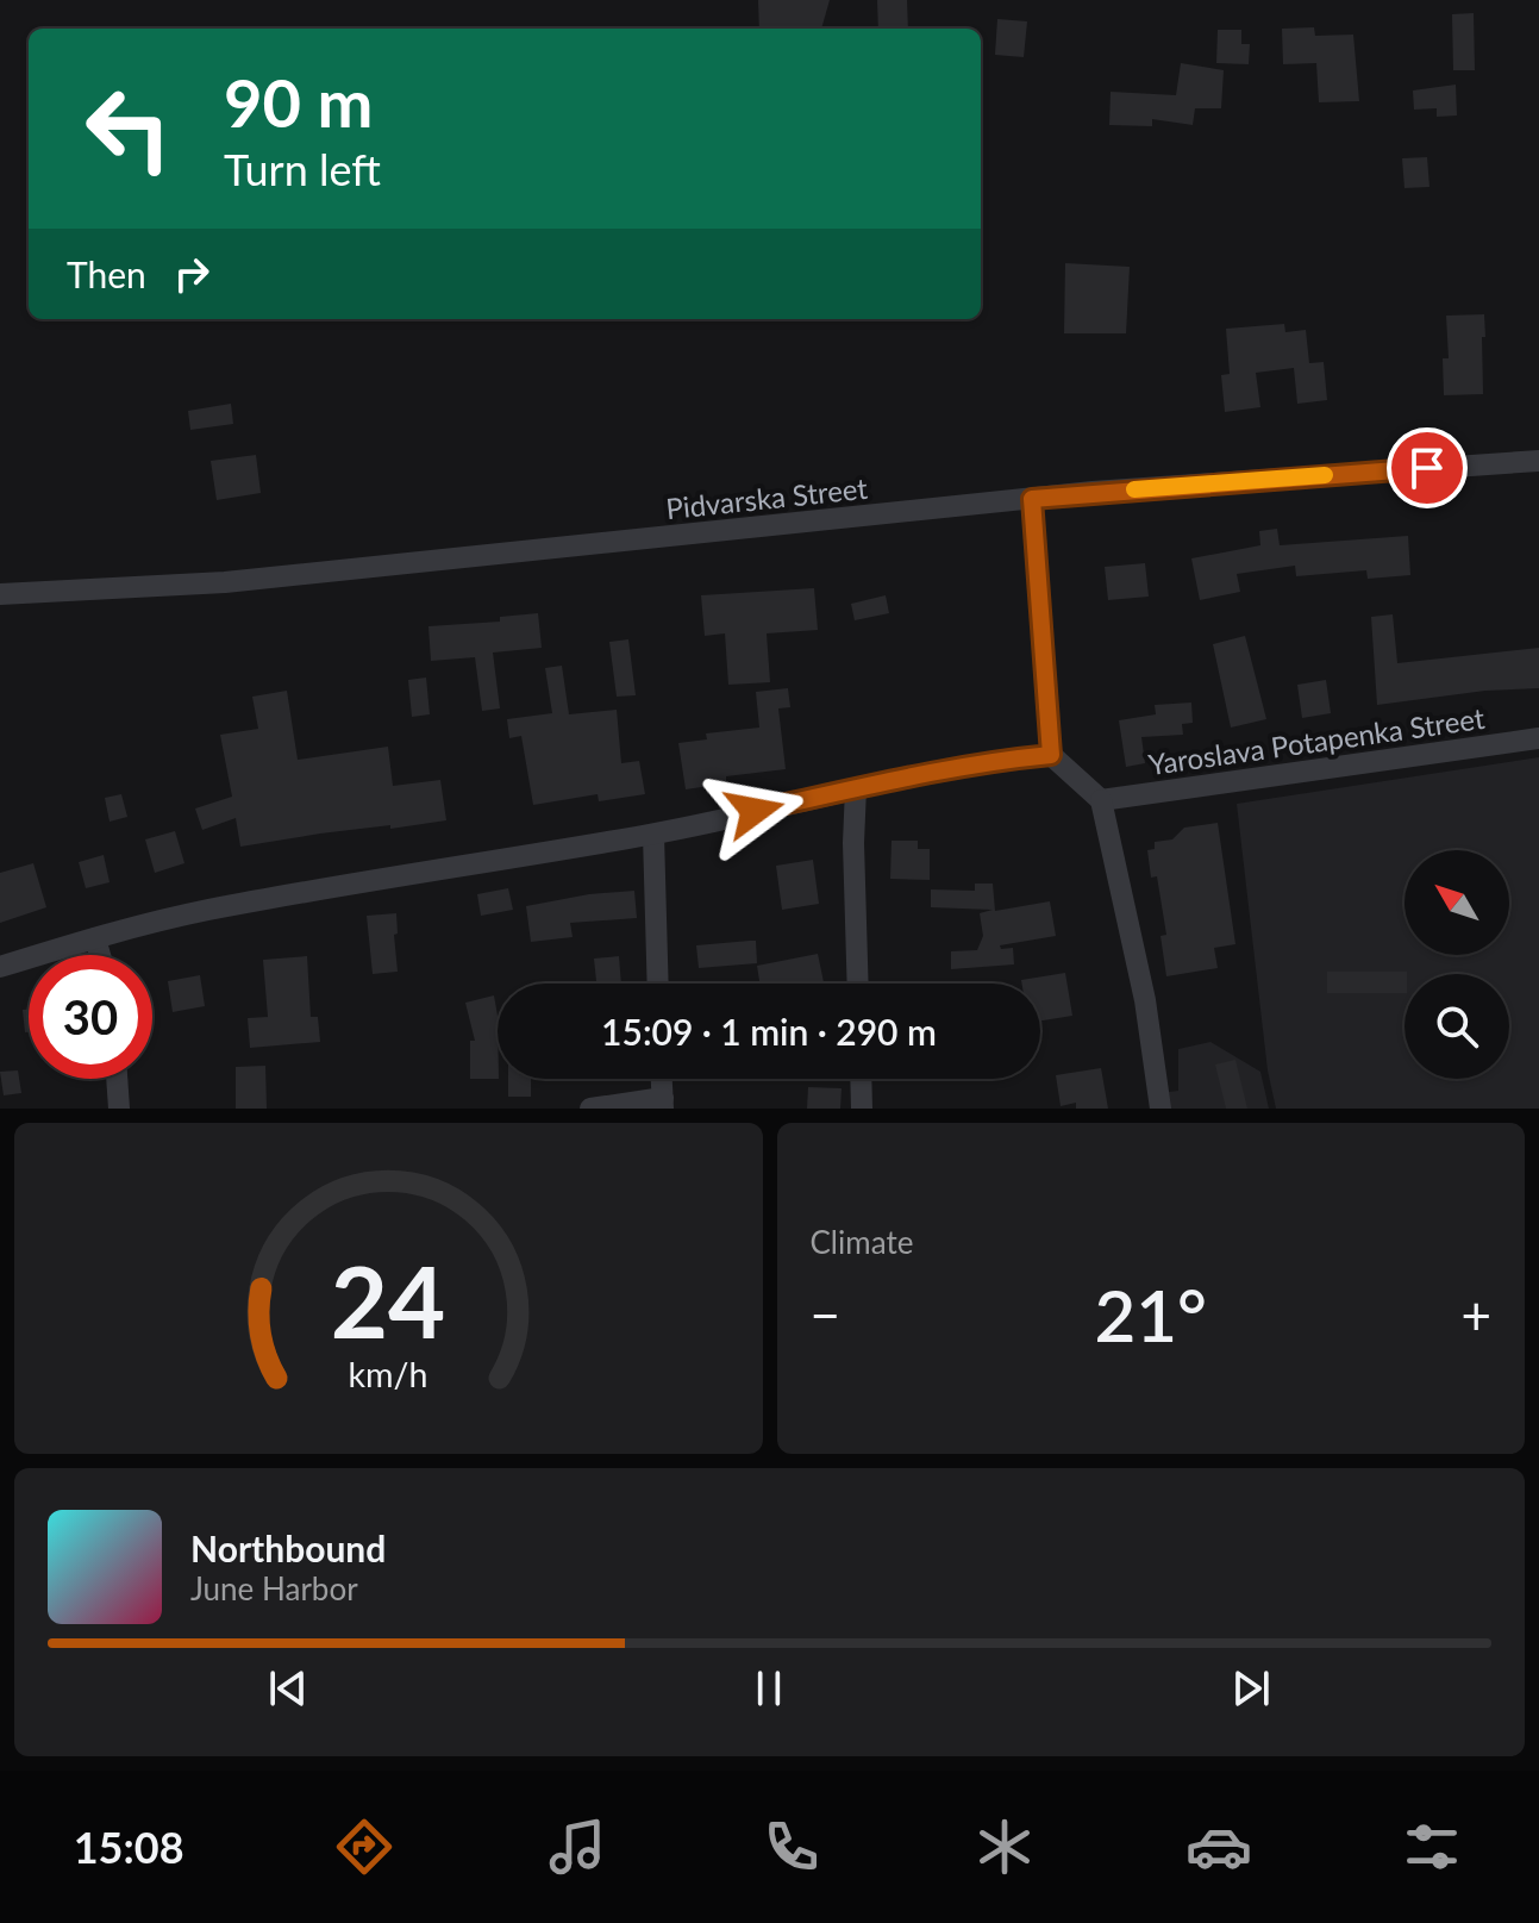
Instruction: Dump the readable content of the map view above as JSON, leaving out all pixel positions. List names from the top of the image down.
{
  "streets": {
    "street": ["Pidvarska Street", "Yaroslava Potapenka Street"]
  },
  "north": "top left",
  "page": {
    "turn": ["90 m", "Turn left"],
    "then": "Then",
    "limit": "30",
    "trip": "15:09 · 1 min · 290 m",
    "tile": "Climate",
    "heat": ["−", "21°", "+"],
    "song": ["Northbound", "June Harbor"],
    "tabs": "15:08",
    "gauge": ["24", "km/h"]
  }
}
